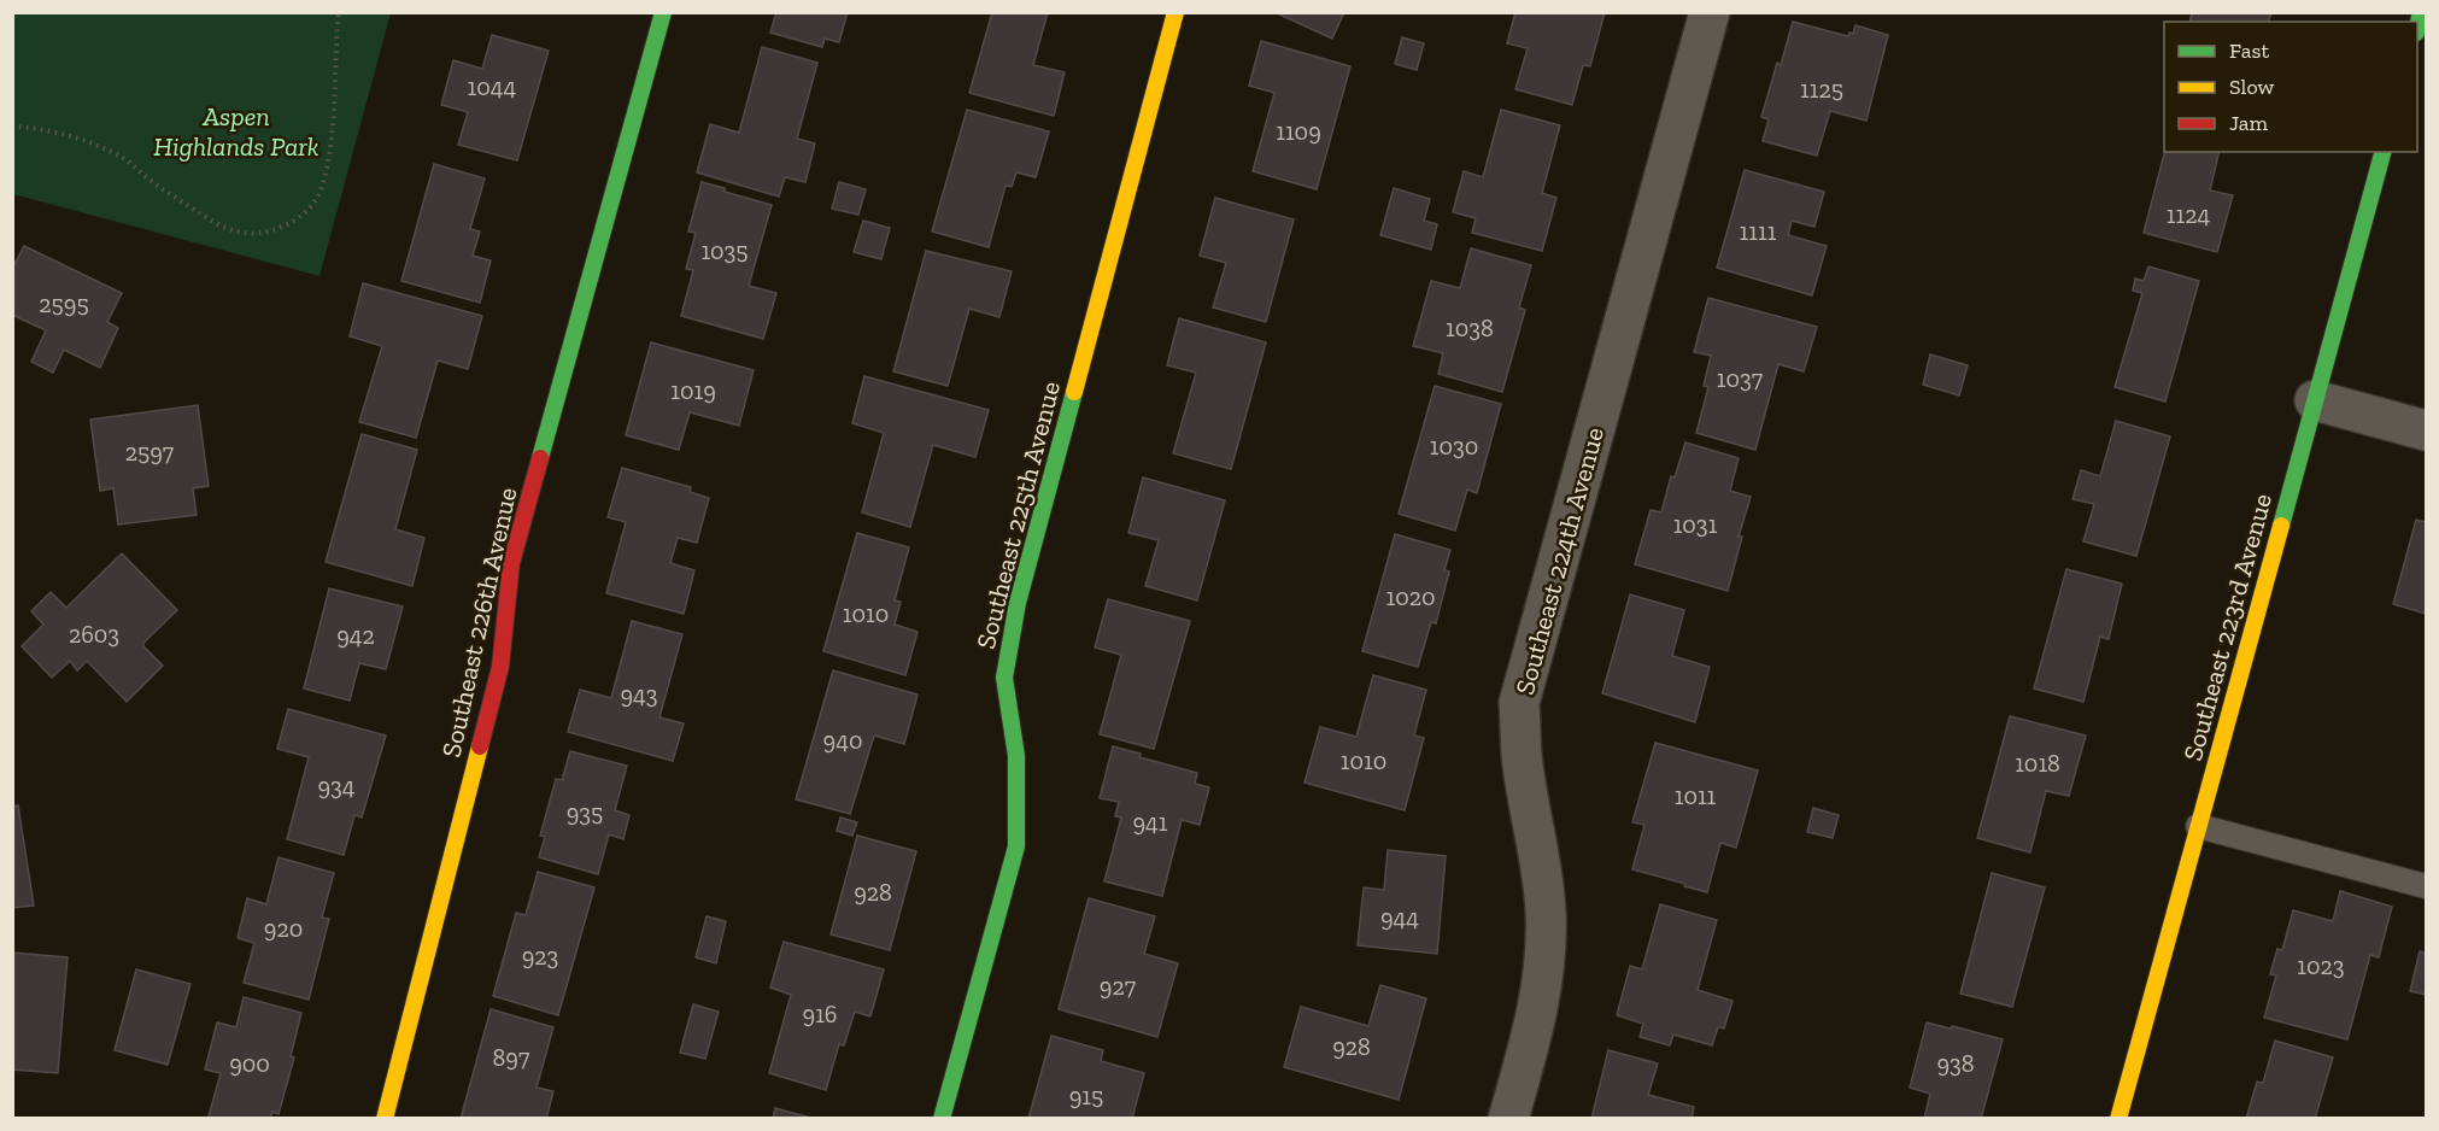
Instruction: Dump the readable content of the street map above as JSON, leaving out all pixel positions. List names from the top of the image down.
{
  "streets": {
    "street": [
      "Southeast 225th Avenue",
      "Southeast 224th Avenue",
      "Southeast 226th Avenue",
      "Southeast 223rd Avenue"
    ]
  },
  "parks": ["Aspen Highlands Park"],
  "house_numbers": [
    "1044",
    "1125",
    "1109",
    "1124",
    "1111",
    "1035",
    "2595",
    "1038",
    "1037",
    "1019",
    "1030",
    "2597",
    "1031",
    "1020",
    "1010",
    "2603",
    "942",
    "943",
    "940",
    "1010",
    "1018",
    "934",
    "1011",
    "935",
    "941",
    "928",
    "944",
    "920",
    "923",
    "1023",
    "927",
    "916",
    "928",
    "897",
    "900",
    "938",
    "915"
  ],
  "legend": ["Fast", "Slow", "Jam"]
}
